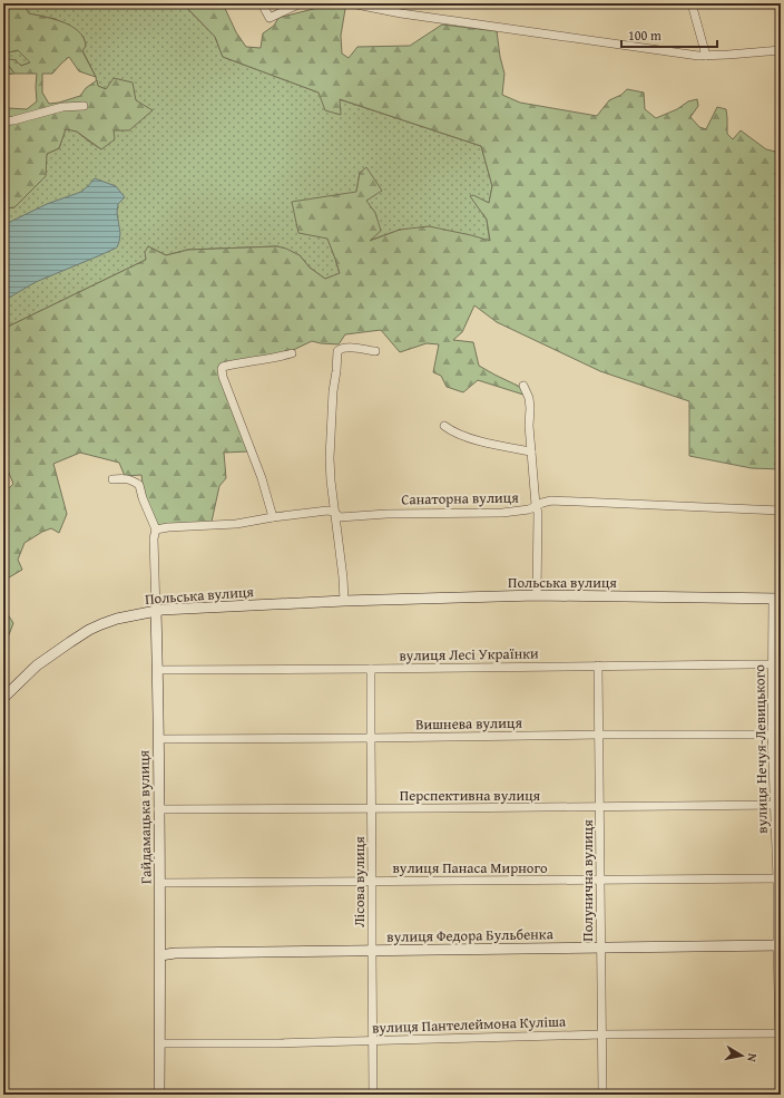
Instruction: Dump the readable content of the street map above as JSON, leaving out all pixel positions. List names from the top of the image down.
{
  "streets": {
    "street": [
      "Санаторна вулиця",
      "Польська вулиця",
      "вулиця Лесі Українки",
      "Вишнева вулиця",
      "вулиця Нечуя-Левицького",
      "Перспективна вулиця",
      "Гайдамацька вулиця",
      "вулиця Панаса Мирного",
      "Полунична вулиця",
      "Лісова вулиця",
      "вулиця Федора Бульбенка",
      "вулиця Пантелеймона Куліша"
    ]
  },
  "crossings": [
    ["Санаторна вулиця", "Гайдамацька вулиця"],
    ["Польська вулиця", "вулиця Нечуя-Левицького"],
    ["Польська вулиця", "Гайдамацька вулиця"],
    ["вулиця Лесі Українки", "вулиця Нечуя-Левицького"],
    ["вулиця Лесі Українки", "Гайдамацька вулиця"],
    ["вулиця Лесі Українки", "Полунична вулиця"],
    ["вулиця Лесі Українки", "Лісова вулиця"],
    ["Вишнева вулиця", "вулиця Нечуя-Левицького"],
    ["Вишнева вулиця", "Гайдамацька вулиця"],
    ["Вишнева вулиця", "Полунична вулиця"],
    ["Вишнева вулиця", "Лісова вулиця"],
    ["вулиця Нечуя-Левицького", "Перспективна вулиця"],
    ["вулиця Нечуя-Левицького", "вулиця Панаса Мирного"],
    ["вулиця Нечуя-Левицького", "вулиця Федора Бульбенка"],
    ["вулиця Нечуя-Левицького", "вулиця Пантелеймона Куліша"],
    ["Перспективна вулиця", "Гайдамацька вулиця"],
    ["Перспективна вулиця", "Полунична вулиця"],
    ["Перспективна вулиця", "Лісова вулиця"],
    ["Гайдамацька вулиця", "вулиця Панаса Мирного"],
    ["Гайдамацька вулиця", "вулиця Федора Бульбенка"],
    ["Гайдамацька вулиця", "вулиця Пантелеймона Куліша"],
    ["вулиця Панаса Мирного", "Полунична вулиця"],
    ["вулиця Панаса Мирного", "Лісова вулиця"],
    ["Полунична вулиця", "вулиця Федора Бульбенка"],
    ["Полунична вулиця", "вулиця Пантелеймона Куліша"],
    ["Лісова вулиця", "вулиця Федора Бульбенка"],
    ["Лісова вулиця", "вулиця Пантелеймона Куліша"]
  ],
  "scale_bar": "100 m",
  "north": "right"
}
